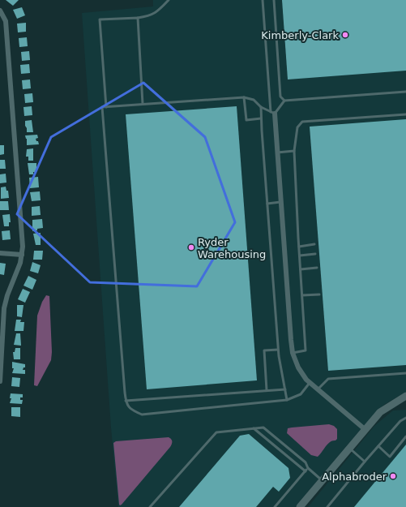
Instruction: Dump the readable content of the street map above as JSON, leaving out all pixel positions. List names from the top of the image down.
{
  "places": ["Kimberly-Clark", "Ryder Warehousing", "Alphabroder"]
}
